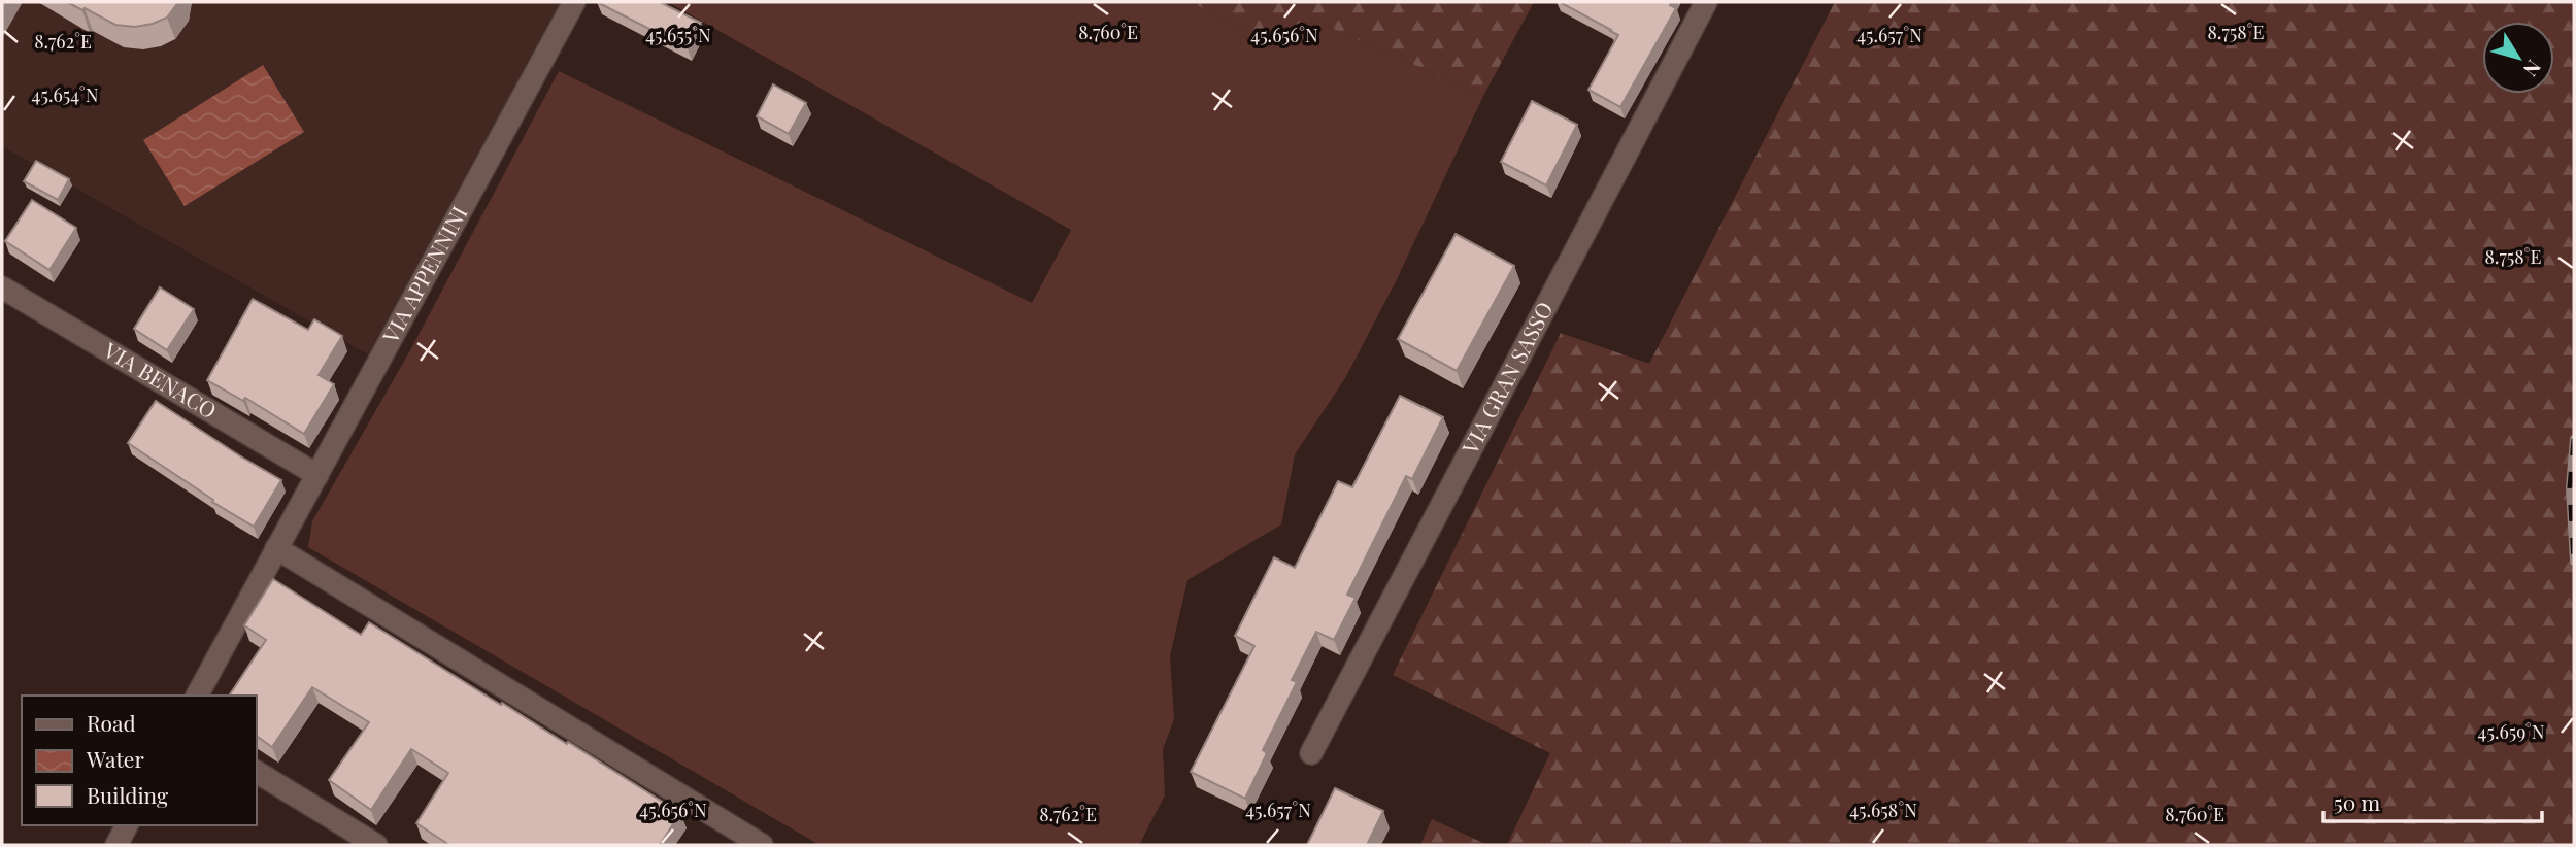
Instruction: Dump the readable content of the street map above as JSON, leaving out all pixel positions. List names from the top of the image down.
{
  "streets": {
    "street": ["VIA APPENNINI", "VIA GRAN SASSO", "VIA BENACO"]
  },
  "crossings": [
    ["VIA APPENNINI", "VIA BENACO"]
  ],
  "legend": ["Road", "Water", "Building"],
  "scale_bar": "50 m",
  "north": "bottom right",
  "coordinates": [
    "8.760°E",
    "8.758°E",
    "45.655°N",
    "45.656°N",
    "45.657°N",
    "8.762°E",
    "45.654°N",
    "45.659°N",
    "45.658°N"
  ]
}
